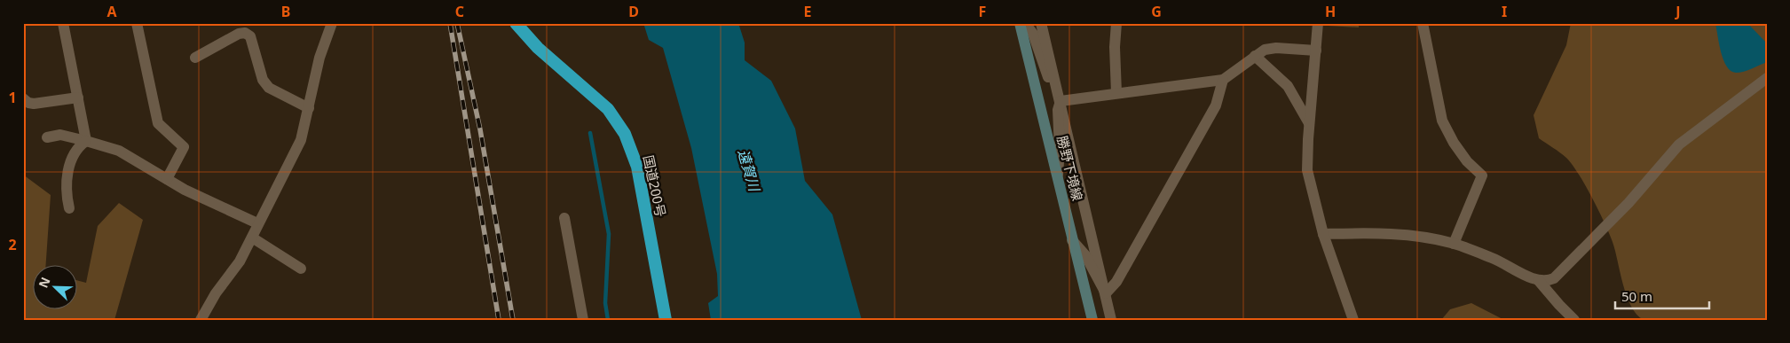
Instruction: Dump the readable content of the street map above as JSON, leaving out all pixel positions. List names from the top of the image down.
{
  "streets": {
    "highway": ["国道200号"],
    "main road": ["勝野下境線"]
  },
  "water": ["遠賀川"],
  "scale_bar": "50 m",
  "north": "top left",
  "grid": {
    "columns": [
      "A",
      "B",
      "C",
      "D",
      "E",
      "F",
      "G",
      "H",
      "I",
      "J"
    ],
    "rows": ["1", "2"]
  }
}
